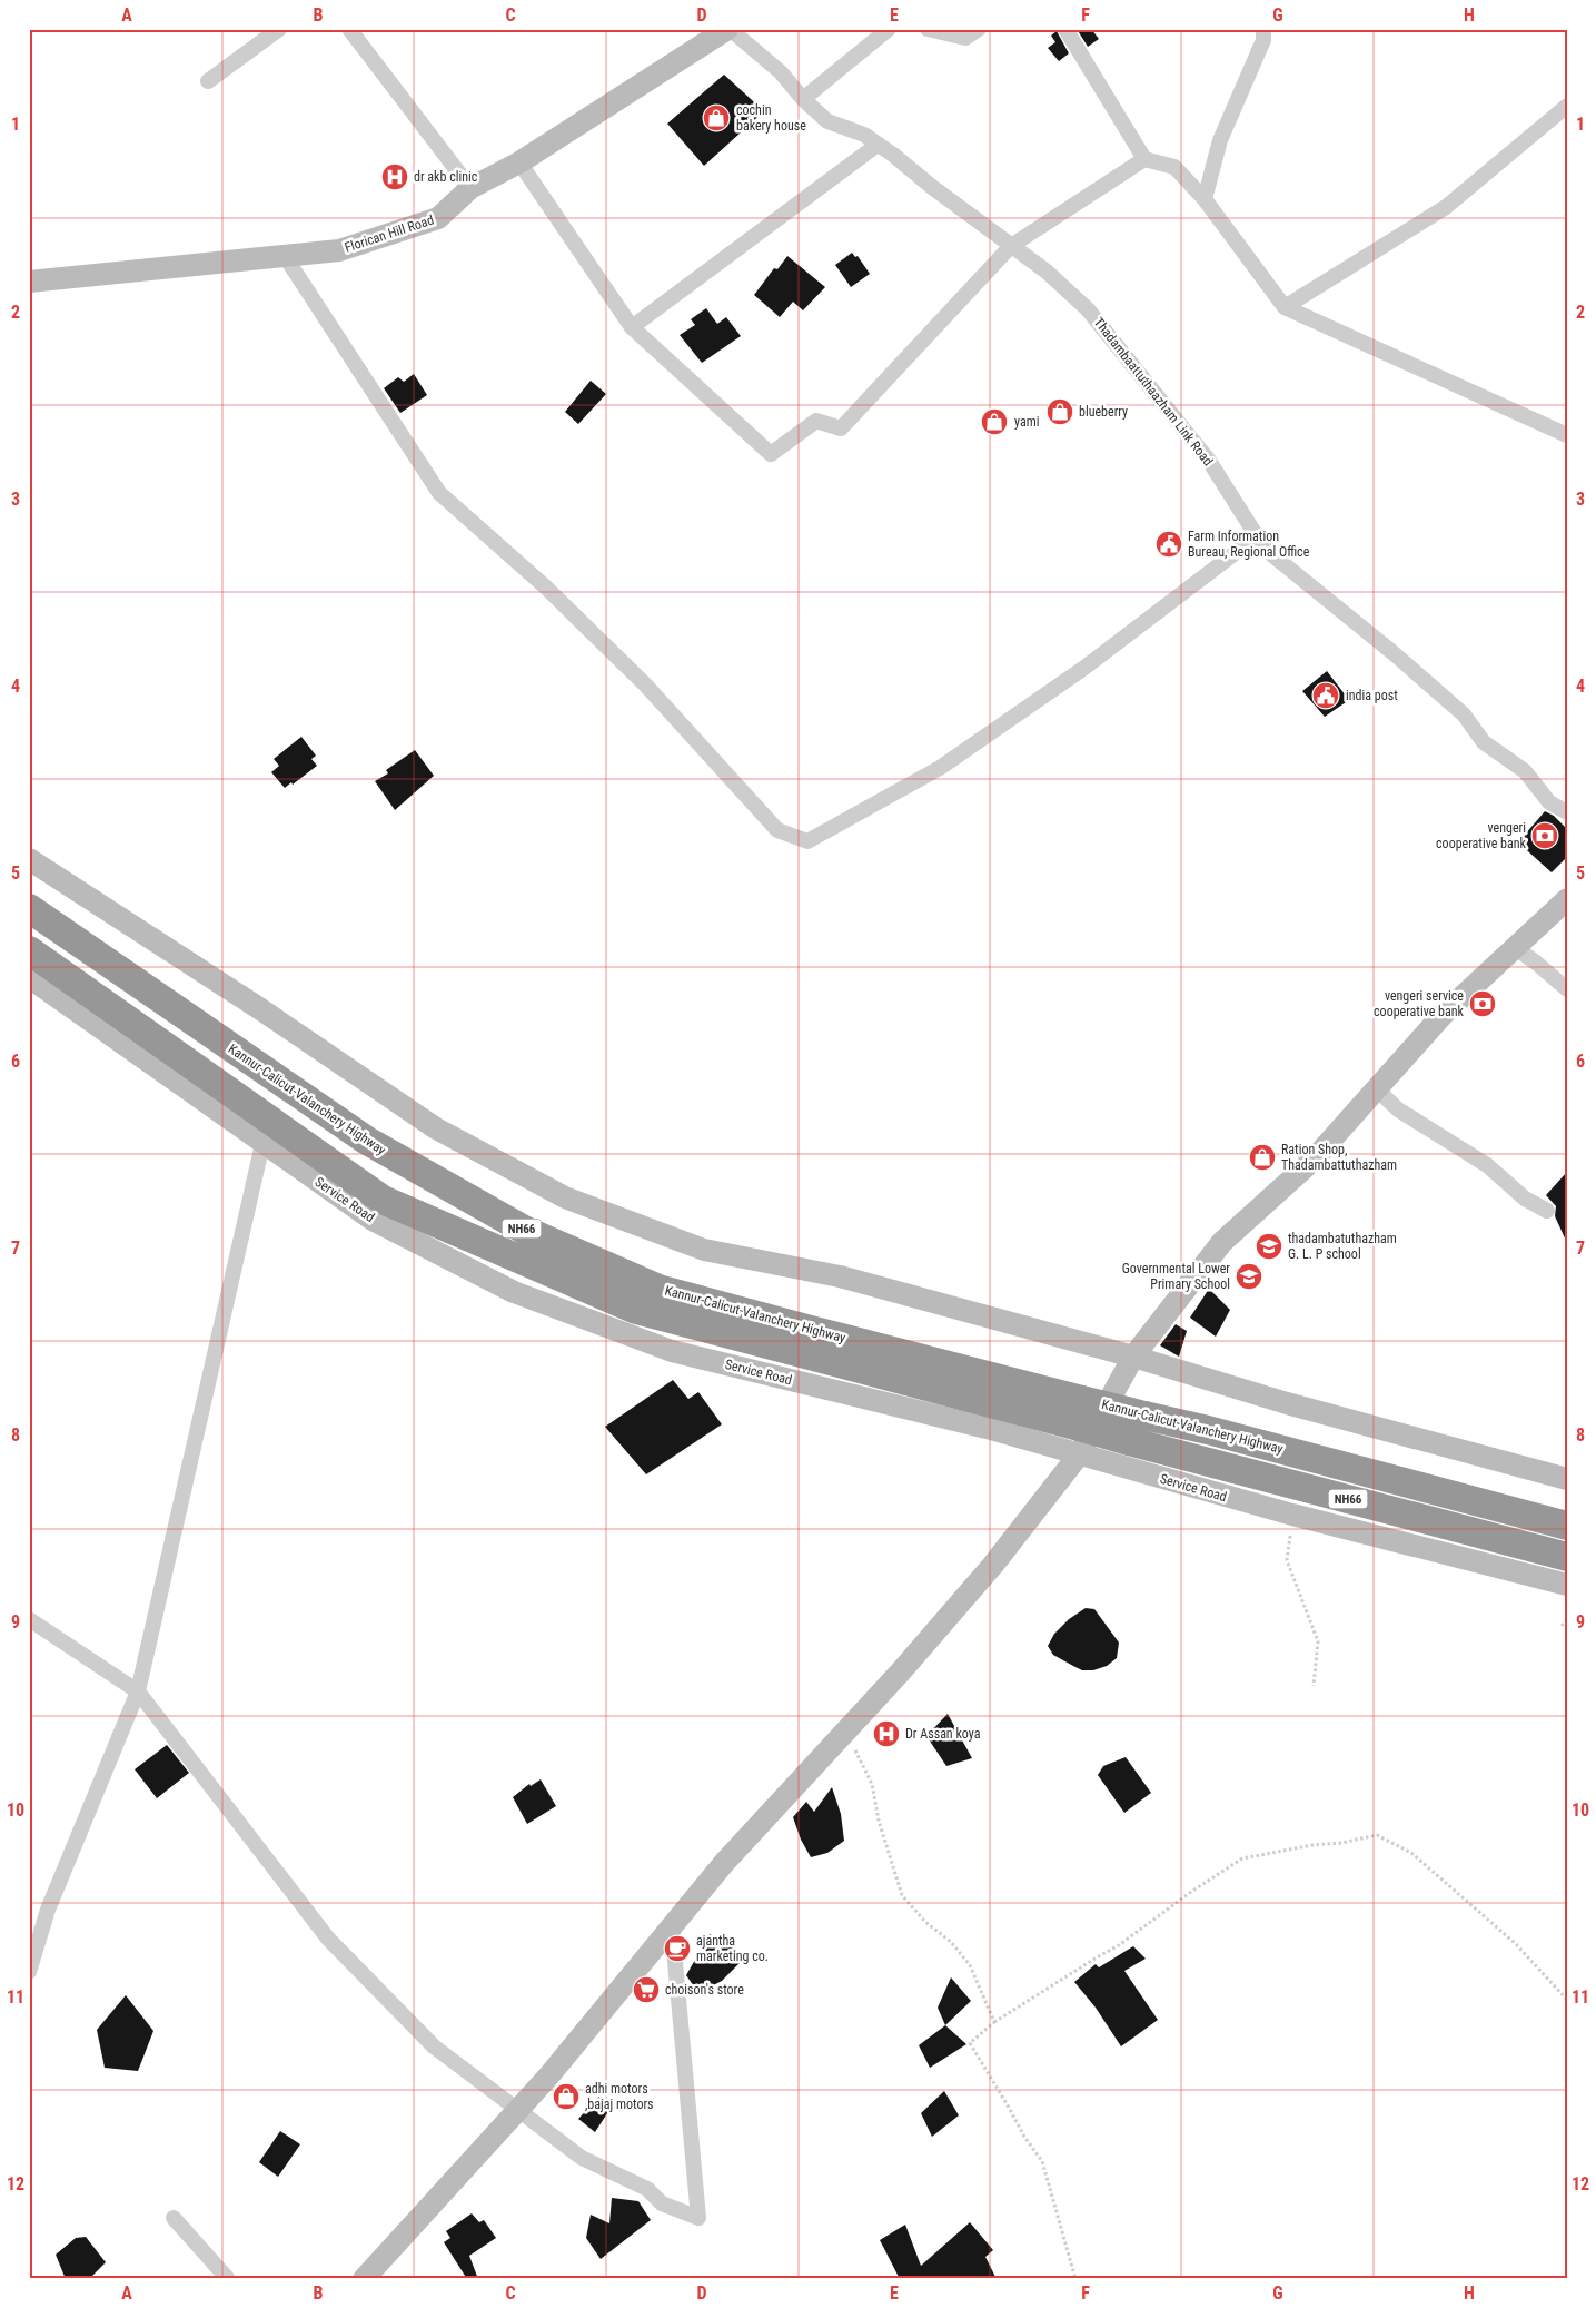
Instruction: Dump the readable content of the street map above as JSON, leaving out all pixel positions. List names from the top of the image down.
{
  "streets": {
    "highway": ["Kannur-Calicut-Valanchery Highway", "NH66"],
    "street": ["Florican Hill Road", "Thadambaattuthaazham Link Road", "Service Road"]
  },
  "crossings": [
    ["Florican Hill Road", "Thadambaattuthaazham Link Road"],
    ["Kannur-Calicut-Valanchery Highway", "Service Road"],
    ["Kannur-Calicut-Valanchery Highway", "NH66"],
    ["Service Road", "NH66"]
  ],
  "places": {
    "shop": [
      "cochin bakery house",
      "blueberry",
      "yami",
      "Ration Shop, Thadambattuthazham",
      "adhi motors ,bajaj motors"
    ],
    "hospital": ["dr akb clinic", "Dr Assan koya"],
    "public building": ["Farm Information Bureau, Regional Office", "india post"],
    "bank": ["vengeri cooperative bank", "vengeri service cooperative bank"],
    "school or university": ["thadambatuthazham G. L. P school", "Governmental Lower Primary School"],
    "cafe": ["ajantha marketing co."],
    "supermarket": ["choison's store"]
  },
  "grid": {
    "columns": [
      "A",
      "B",
      "C",
      "D",
      "E",
      "F",
      "G",
      "H"
    ],
    "rows": [
      "1",
      "2",
      "3",
      "4",
      "5",
      "6",
      "7",
      "8",
      "9",
      "10",
      "11",
      "12"
    ]
  }
}
